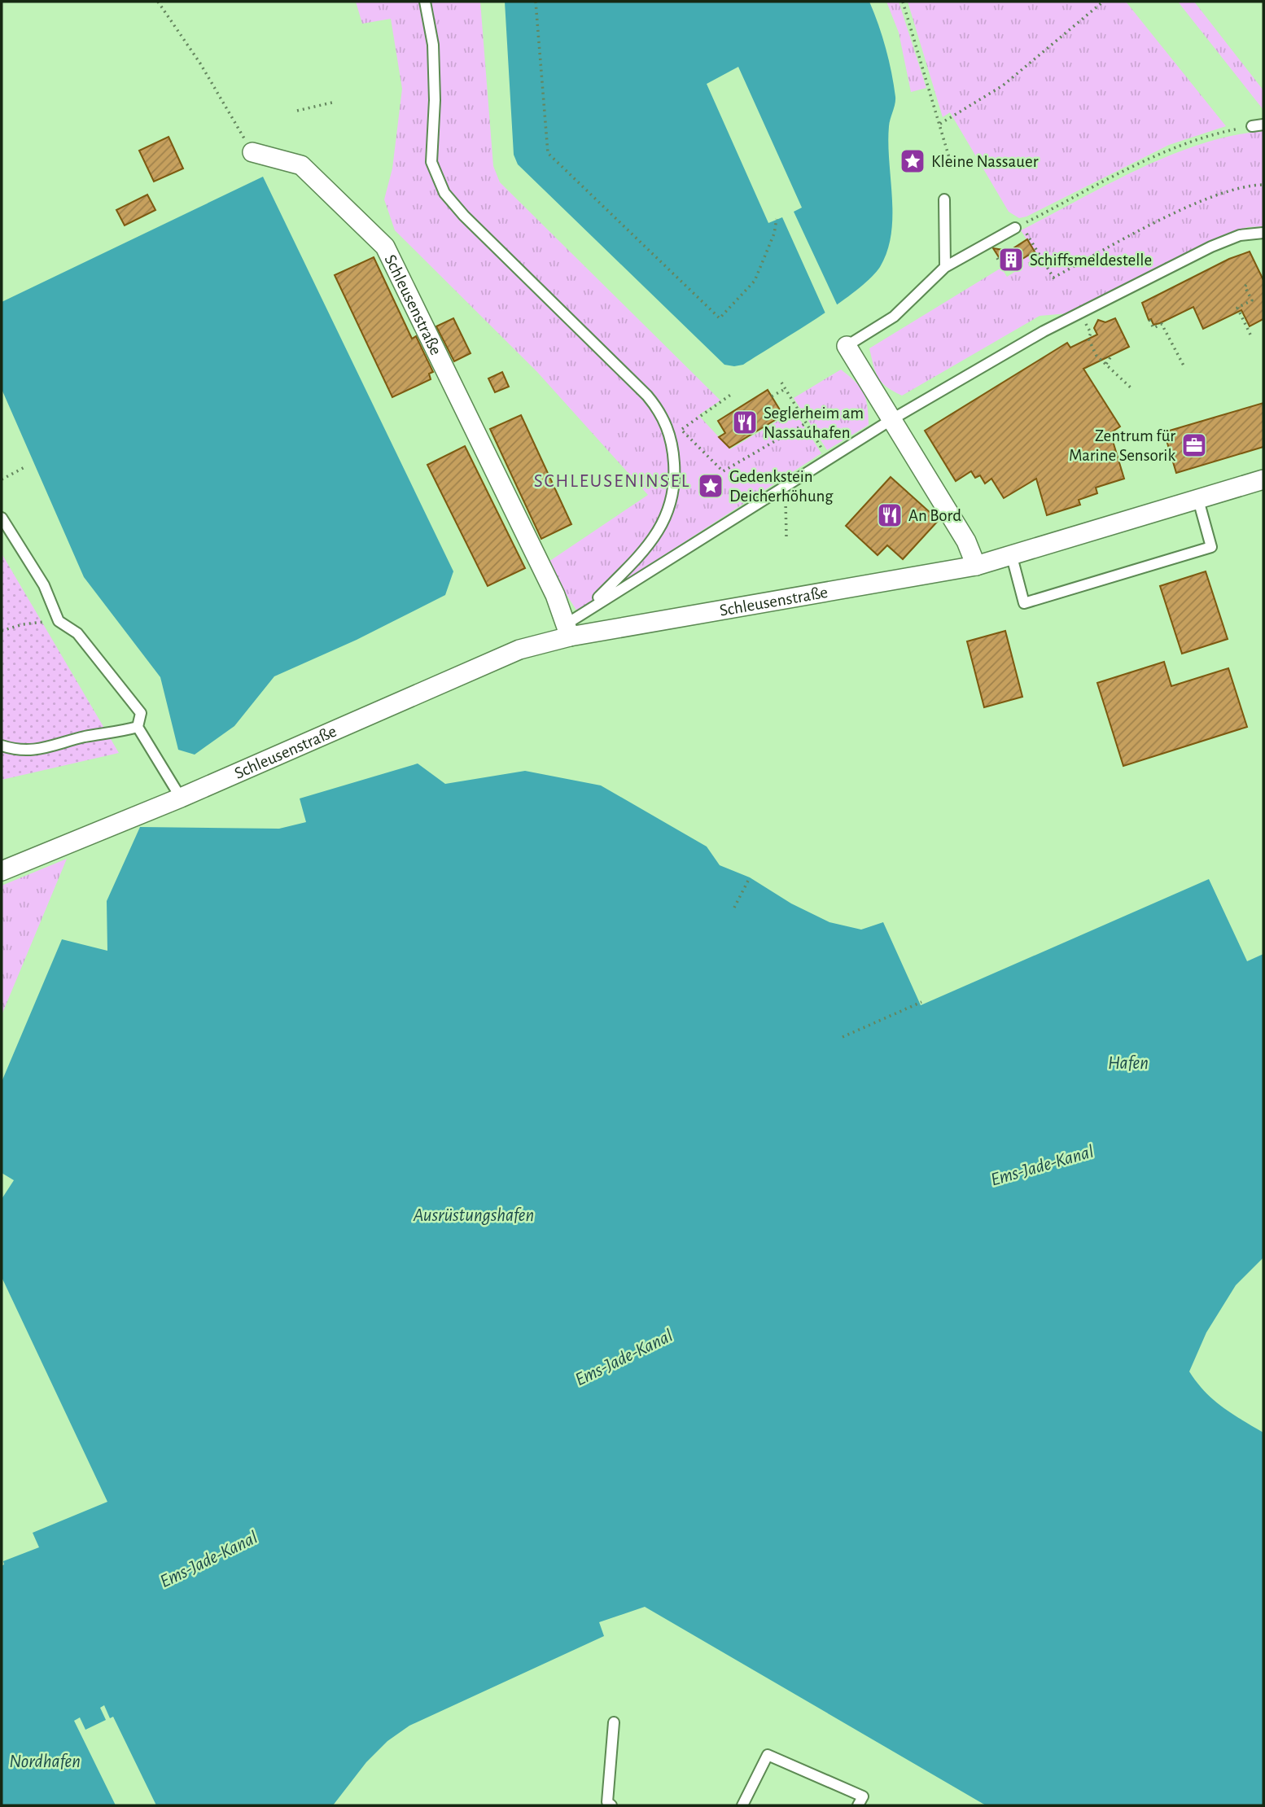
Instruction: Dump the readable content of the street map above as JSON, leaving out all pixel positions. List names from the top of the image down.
{
  "streets": {
    "street": ["Schleusenstraße"]
  },
  "districts": ["SCHLEUSENINSEL"],
  "water": [
    "Hafen",
    "Ems-Jade-Kanal",
    "Ausrüstungshafen",
    "Nordhafen"
  ],
  "places": {
    "place": ["Kleine Nassauer", "Gedenkstein Deicherhöhung"],
    "building": ["Schiffsmeldestelle"],
    "restaurant": ["Seglerheim am Nassauhafen", "An Bord"],
    "office": ["Zentrum für Marine Sensorik"]
  }
}
